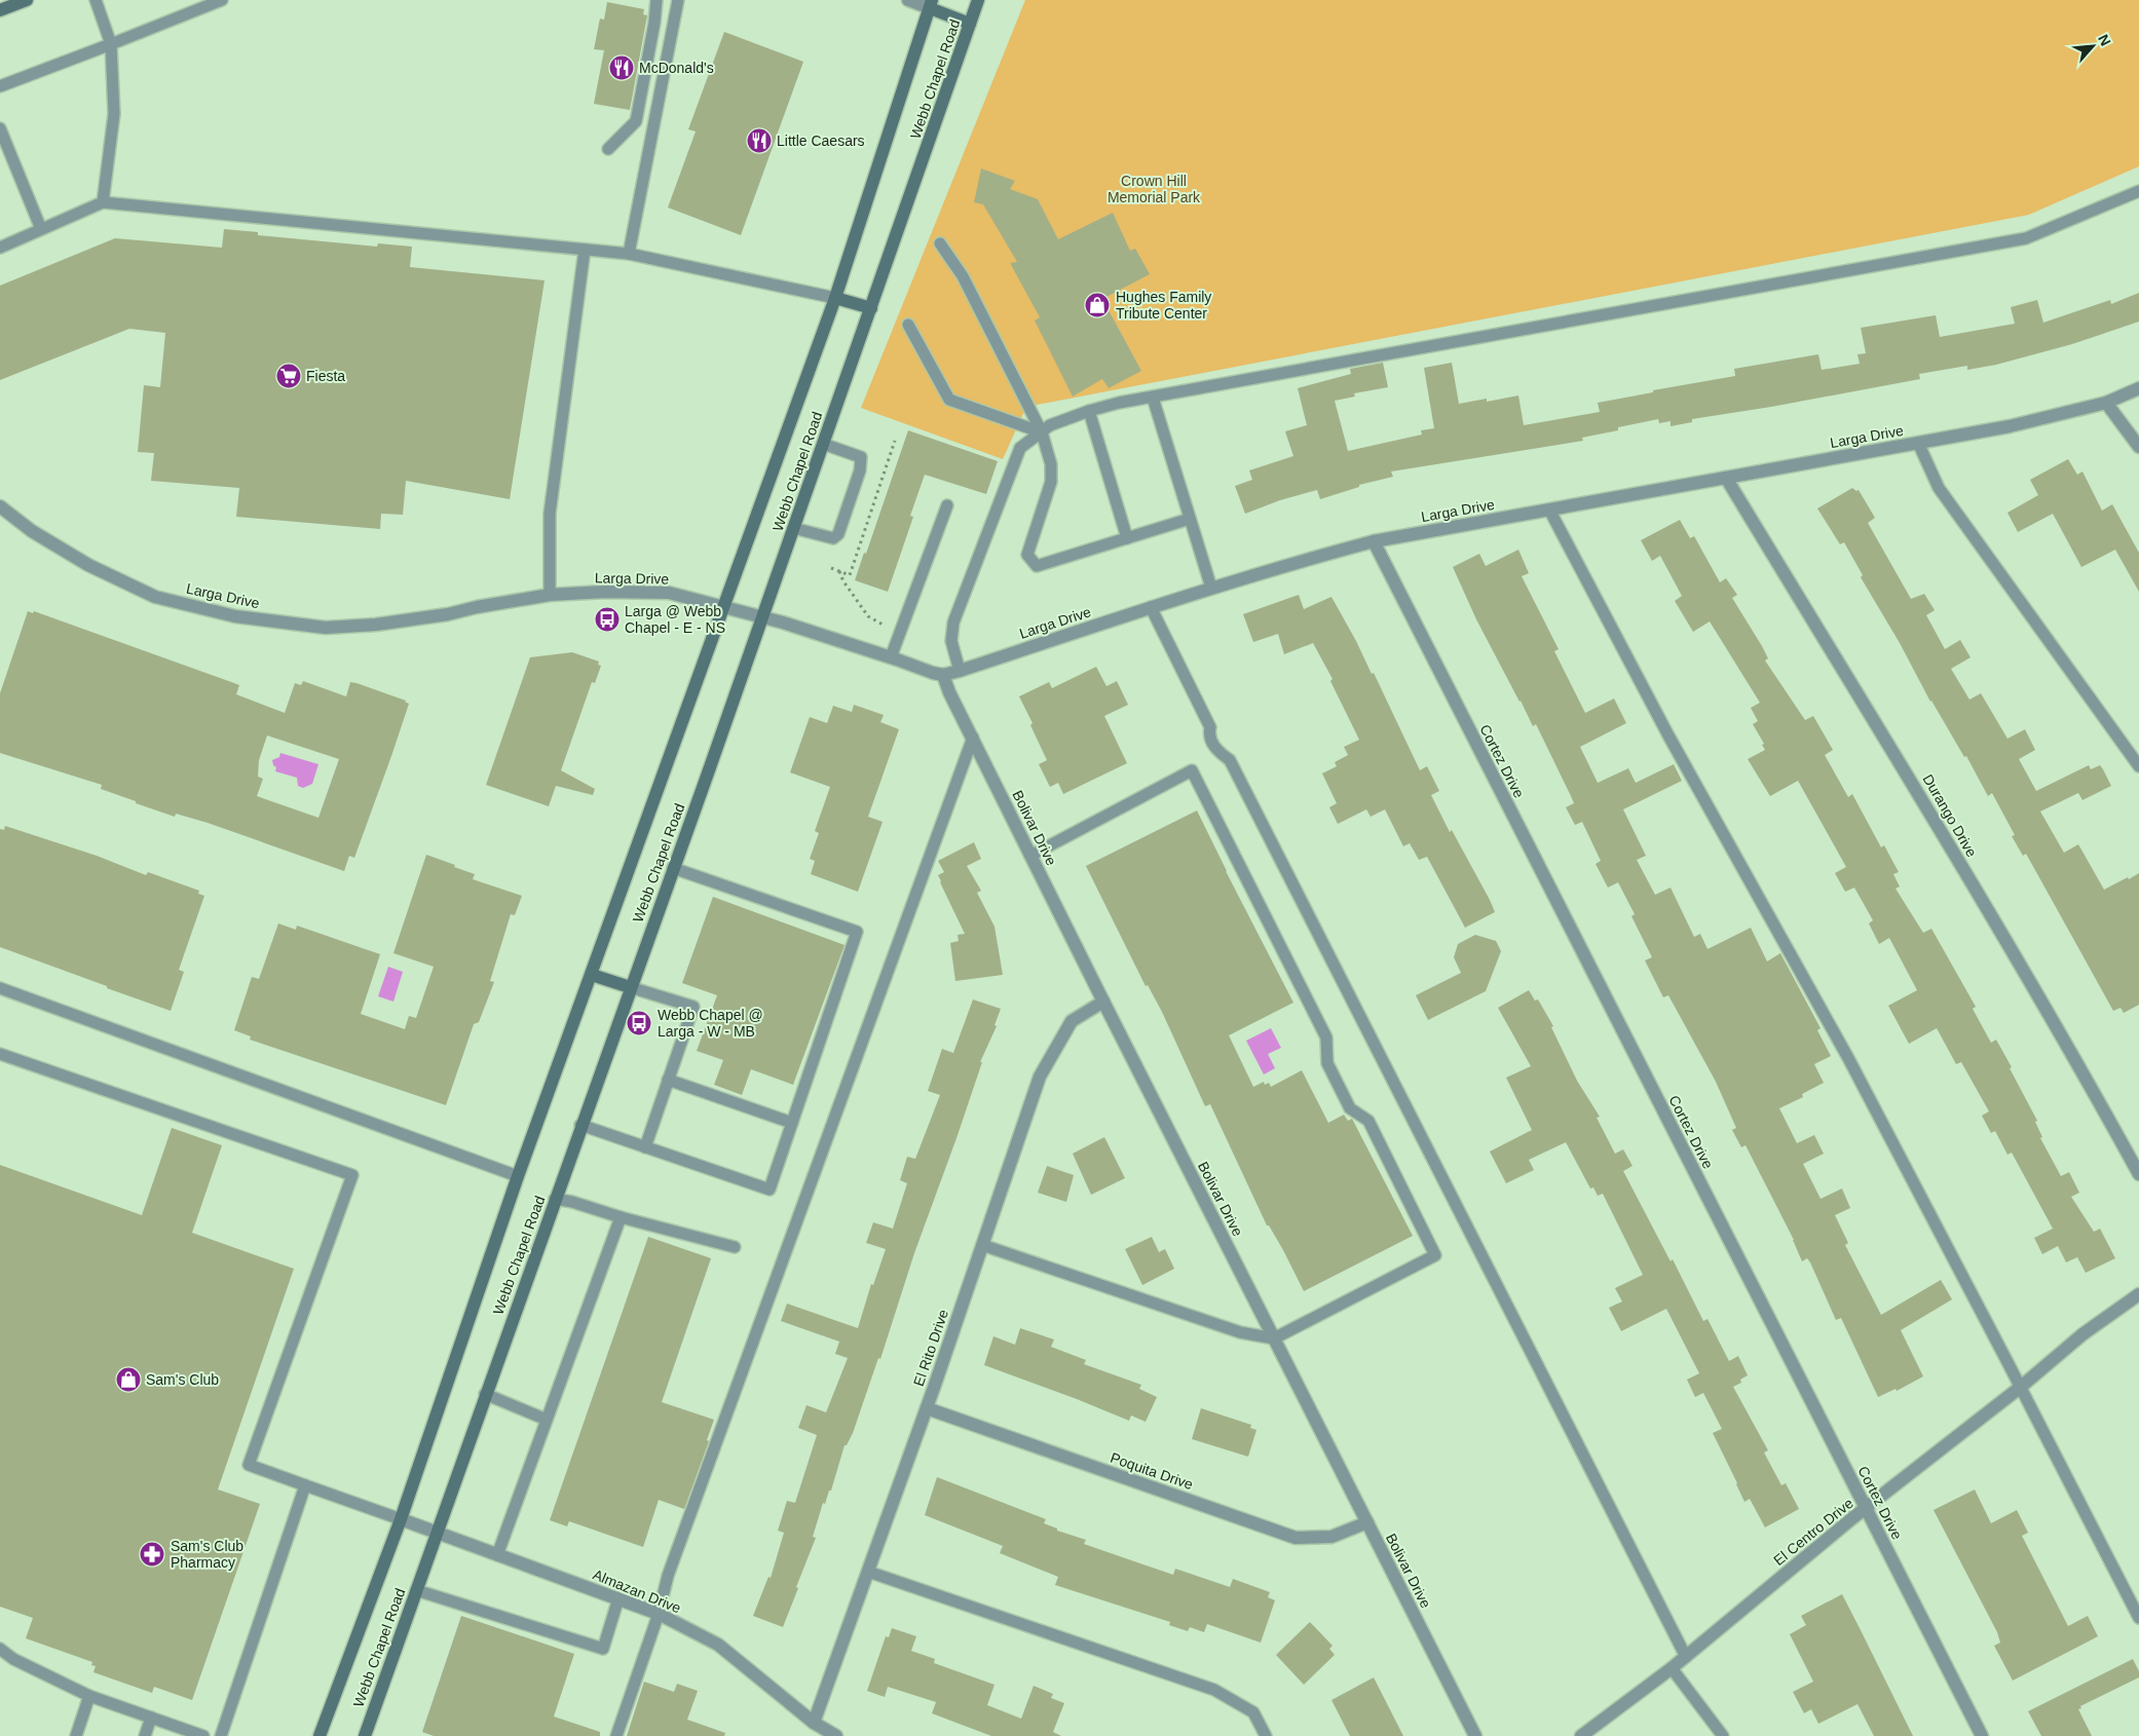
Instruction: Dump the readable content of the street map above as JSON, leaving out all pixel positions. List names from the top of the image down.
{
  "streets": {
    "main road": ["Webb Chapel Road"],
    "street": [
      "Larga Drive",
      "Cortez Drive",
      "Durango Drive",
      "Bolivar Drive",
      "El Rito Drive",
      "Poquita Drive",
      "El Centro Drive",
      "Almazan Drive"
    ]
  },
  "crossings": [
    ["Webb Chapel Road", "Larga Drive"],
    ["Webb Chapel Road", "Almazan Drive"],
    ["Larga Drive", "Cortez Drive"],
    ["Larga Drive", "Durango Drive"],
    ["Larga Drive", "Bolivar Drive"],
    ["Cortez Drive", "El Centro Drive"],
    ["Bolivar Drive", "El Rito Drive"],
    ["Bolivar Drive", "Poquita Drive"],
    ["El Rito Drive", "Poquita Drive"],
    ["El Rito Drive", "Almazan Drive"]
  ],
  "parks": ["Crown Hill Memorial Park"],
  "places": {
    "restaurant": ["McDonald's", "Little Caesars"],
    "shop": ["Hughes Family Tribute Center", "Sam's Club"],
    "supermarket": ["Fiesta"],
    "bus stop": ["Larga @ Webb Chapel - E - NS", "Webb Chapel @ Larga - W - MB"],
    "pharmacy": ["Sam's Club Pharmacy"]
  },
  "north": "top right"
}
